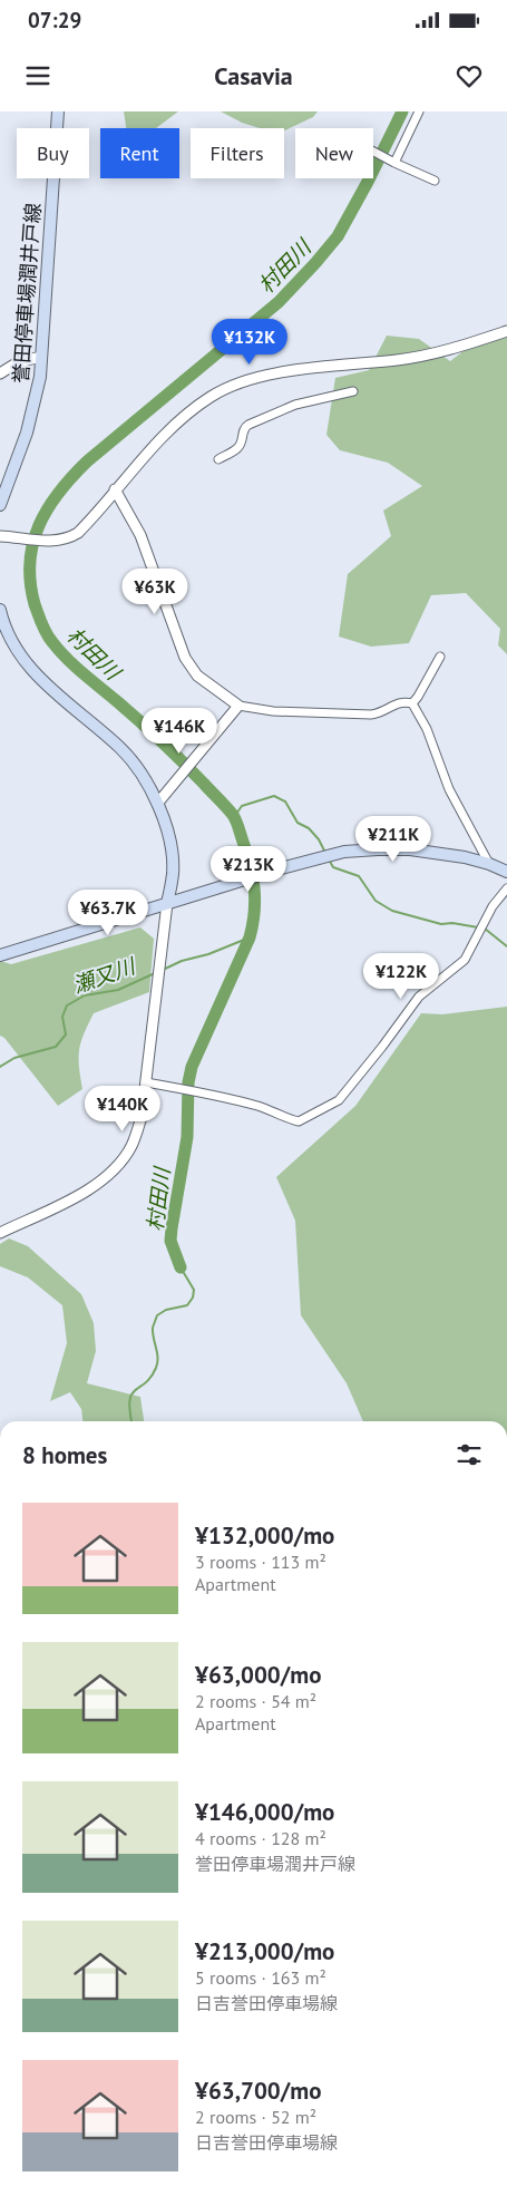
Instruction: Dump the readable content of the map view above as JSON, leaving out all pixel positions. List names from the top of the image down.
{
  "streets": {
    "main road": ["誉田停車場潤井戸線"]
  },
  "water": ["村田川", "瀬又川"],
  "page": {
    "status": "07:29",
    "header": "Casavia",
    "chip": [
      "Buy",
      "Rent",
      "Filters",
      "New"
    ],
    "price": [
      "¥132K",
      "¥63K",
      "¥146K",
      "¥211K",
      "¥213K",
      "¥63.7K",
      "¥122K",
      "¥140K"
    ],
    "heading": "8 homes",
    "list": [
      {
        "name": "¥132,000/mo",
        "note": "3 rooms · 113 m² · Apartment"
      },
      {
        "name": "¥63,000/mo",
        "note": "2 rooms · 54 m² · Apartment"
      },
      {
        "name": "¥146,000/mo",
        "note": "4 rooms · 128 m² · 誉田停車場潤井戸線"
      },
      {
        "name": "¥213,000/mo",
        "note": "5 rooms · 163 m² · 日吉誉田停車場線"
      },
      {
        "name": "¥63,700/mo",
        "note": "2 rooms · 52 m² · 日吉誉田停車場線"
      }
    ]
  }
}
